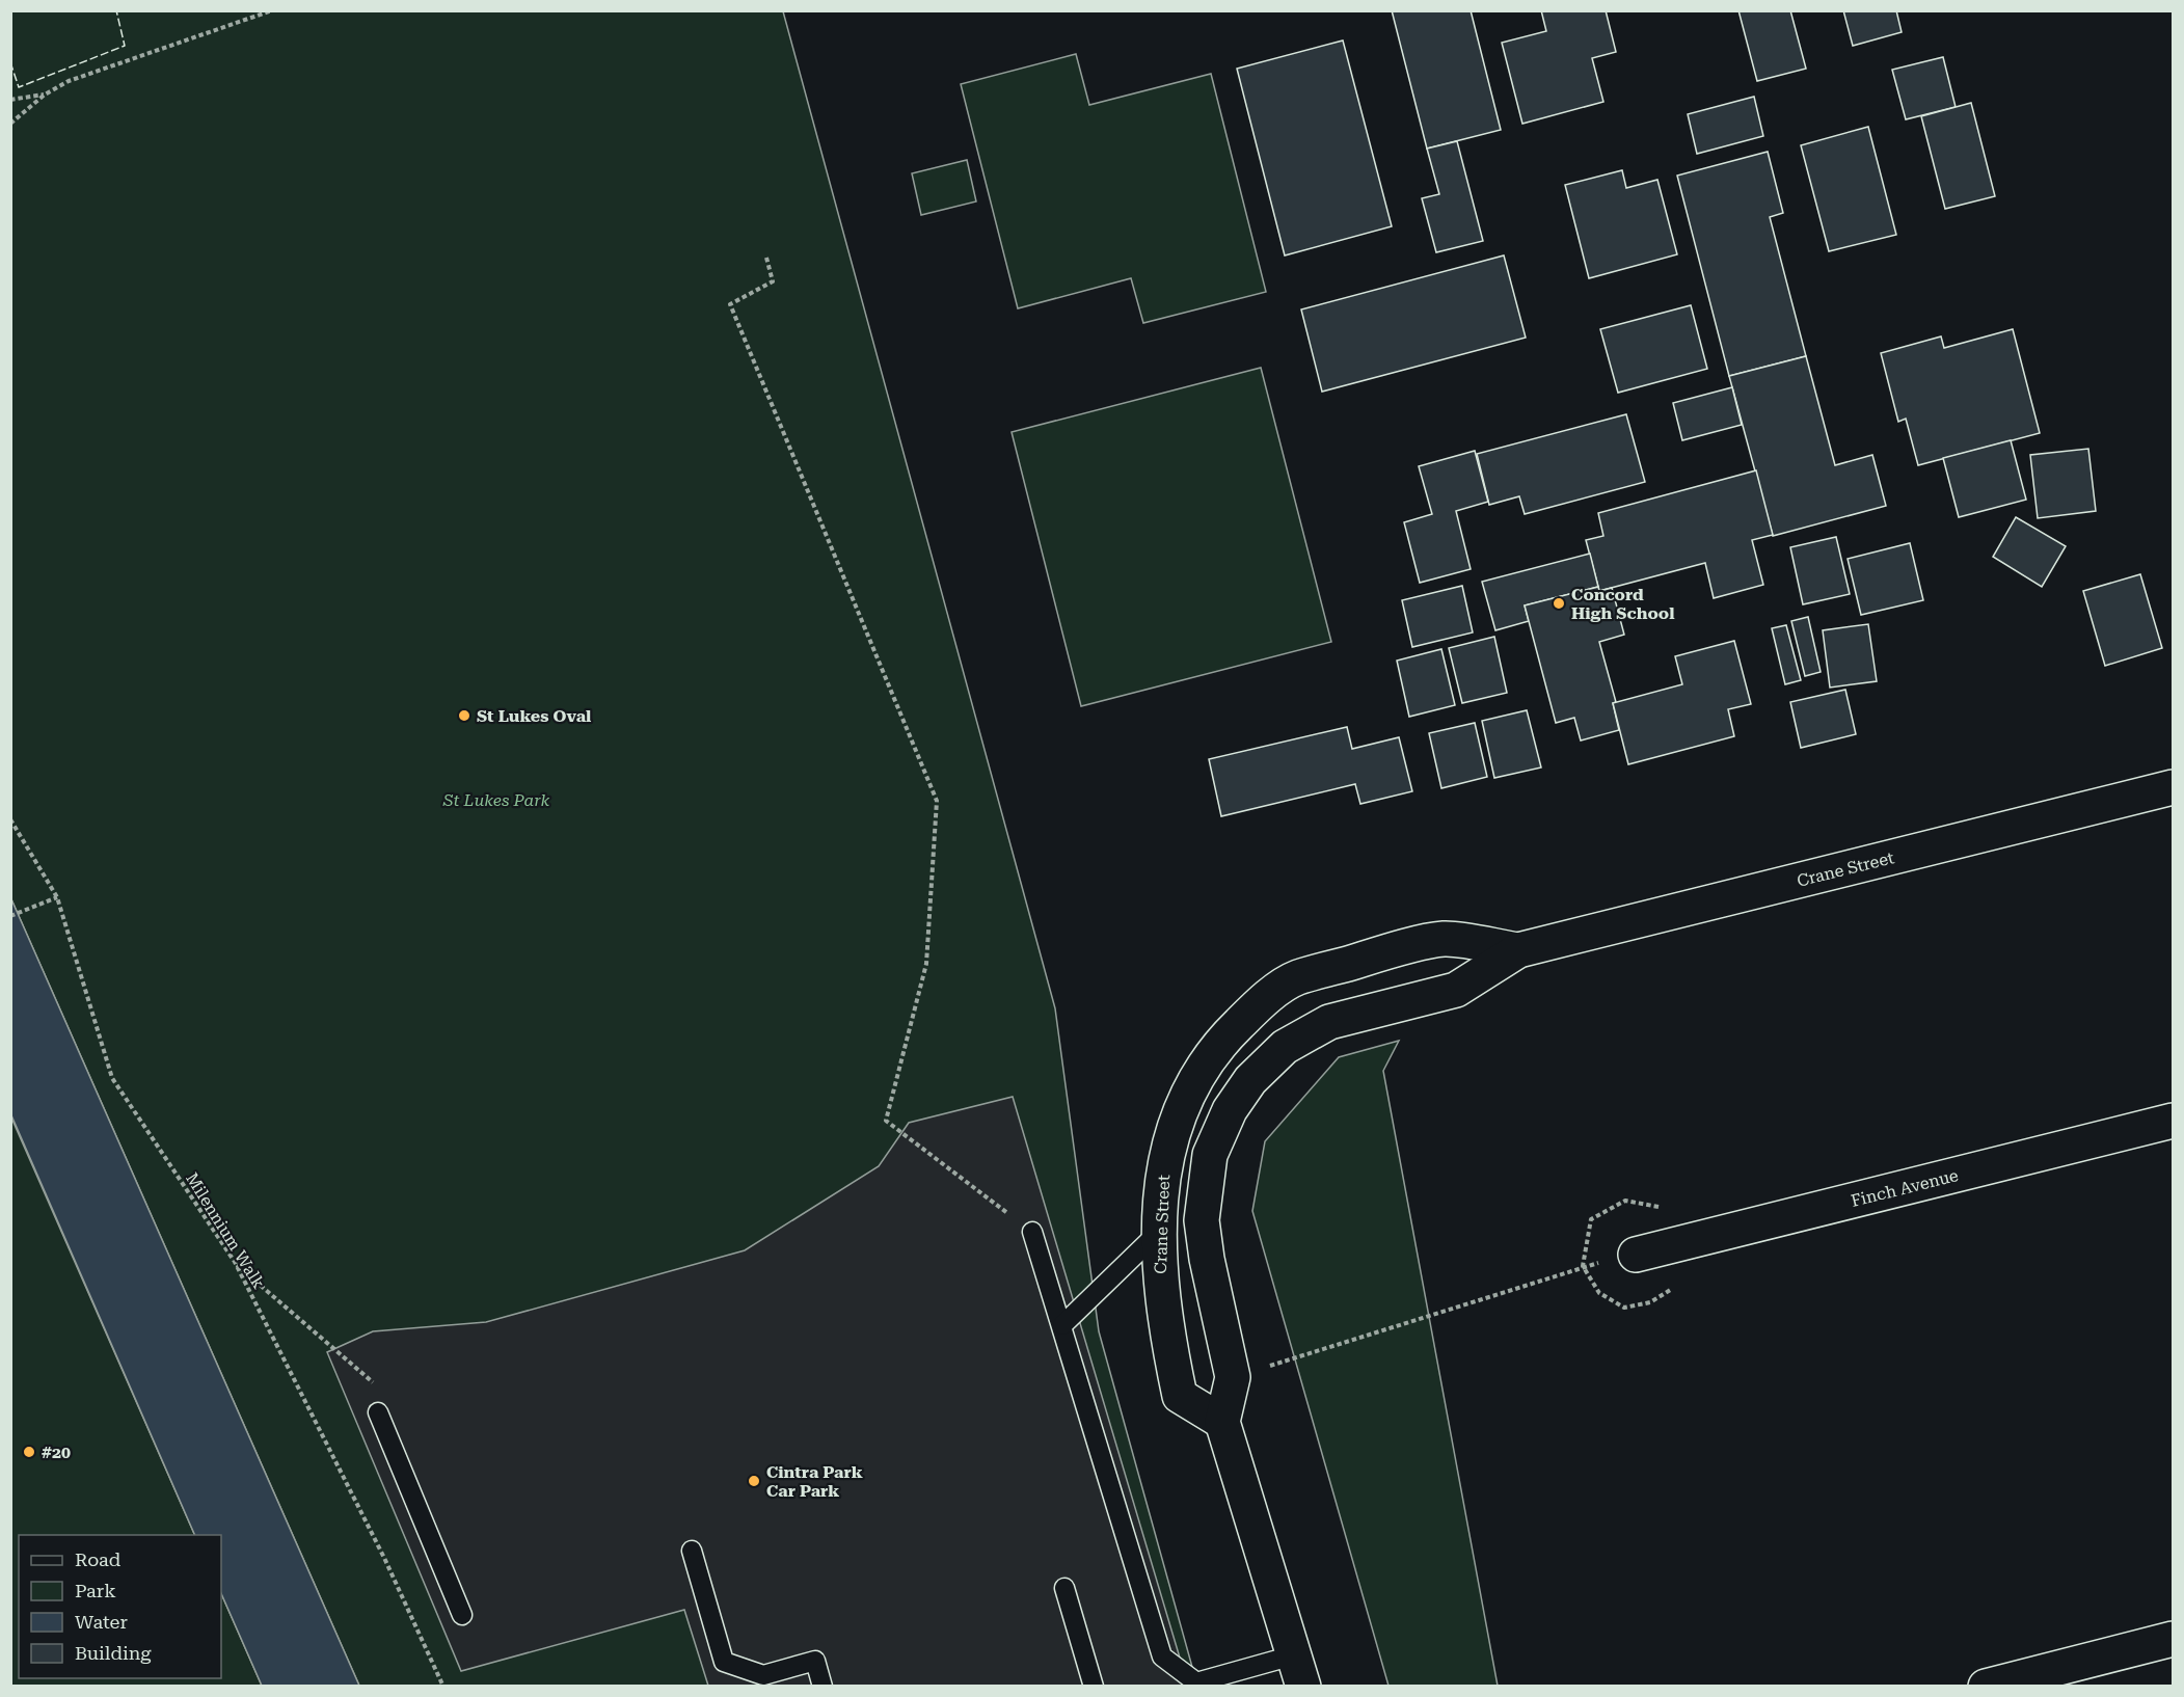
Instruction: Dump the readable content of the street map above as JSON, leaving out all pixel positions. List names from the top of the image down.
{
  "streets": {
    "main road": ["Crane Street", "Finch Avenue"],
    "path": ["Milennium Walk"]
  },
  "parks": ["St Lukes Park"],
  "places": [
    "Concord High School",
    "St Lukes Oval",
    "#20",
    "Cintra Park Car Park"
  ],
  "legend": [
    "Road",
    "Park",
    "Water",
    "Building"
  ]
}
